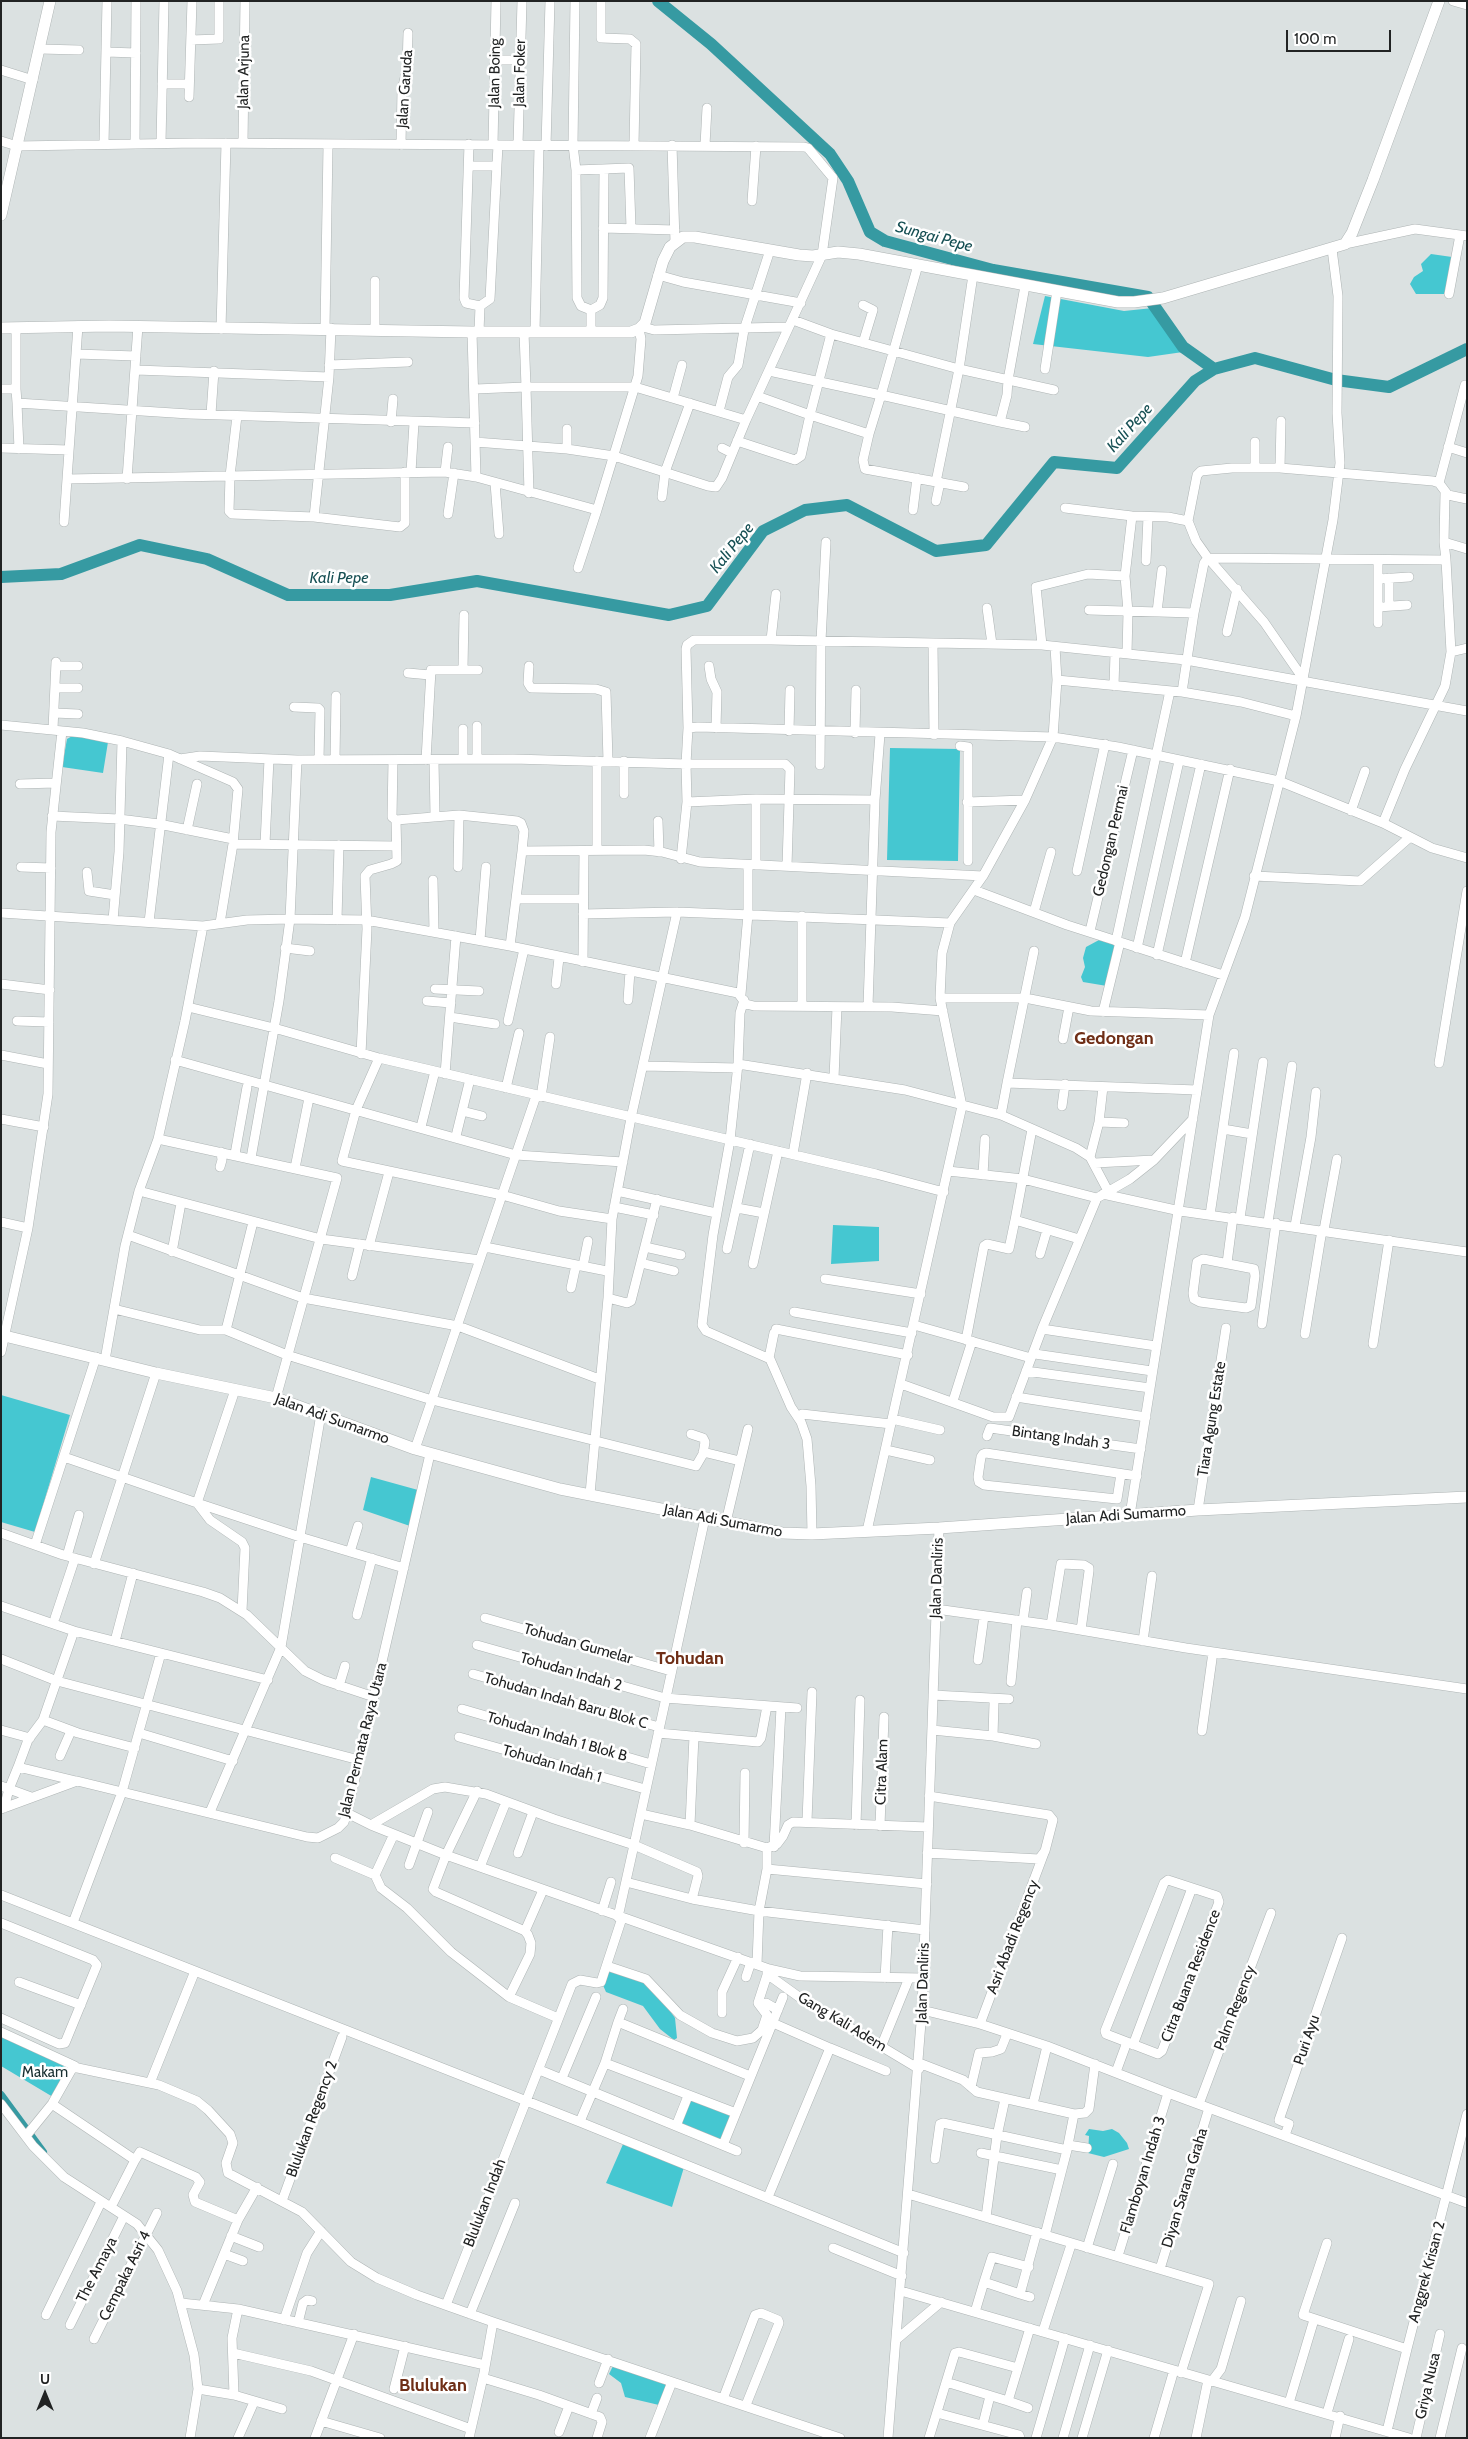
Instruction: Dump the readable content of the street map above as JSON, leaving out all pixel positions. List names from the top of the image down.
{
  "streets": {
    "main road": ["Jalan Adi Sumarmo"],
    "street": [
      "Jalan Arjuna",
      "Jalan Boing",
      "Jalan Foker",
      "Jalan Garuda",
      "Gedongan Permai",
      "Tiara Agung Estate",
      "Bintang Indah 3",
      "Jalan Danliris",
      "Tohudan Gumelar",
      "Tohudan Indah 2",
      "Tohudan Indah Baru Blok C",
      "Tohudan Indah 1 Blok B",
      "Jalan Permata Raya Utara",
      "Tohudan Indah 1",
      "Citra Alam",
      "Asri Abadi Regency",
      "Citra Buana Residence",
      "Palm Regency",
      "Gang Kali Adem",
      "Puri Ayu",
      "Blulukan Regency 2",
      "Flamboyan Indah 3",
      "Diyan Sarana Graha",
      "Blulukan Indah",
      "The Amaya",
      "Anggrek Krisan 2",
      "Cempaka Asri 4",
      "Griya Nusa"
    ]
  },
  "crossings": [
    ["Jalan Adi Sumarmo", "Tiara Agung Estate"],
    ["Jalan Adi Sumarmo", "Jalan Danliris"],
    ["Jalan Adi Sumarmo", "Jalan Permata Raya Utara"],
    ["Jalan Danliris", "Asri Abadi Regency"],
    ["Jalan Danliris", "Gang Kali Adem"],
    ["Tohudan Indah 2", "Tohudan Indah Baru Blok C"]
  ],
  "districts": ["Gedongan", "Tohudan", "Blulukan"],
  "water": ["Sungai Pepe", "Kali Pepe"],
  "parks": ["Makam"],
  "scale_bar": "100 m",
  "north": "top"
}
